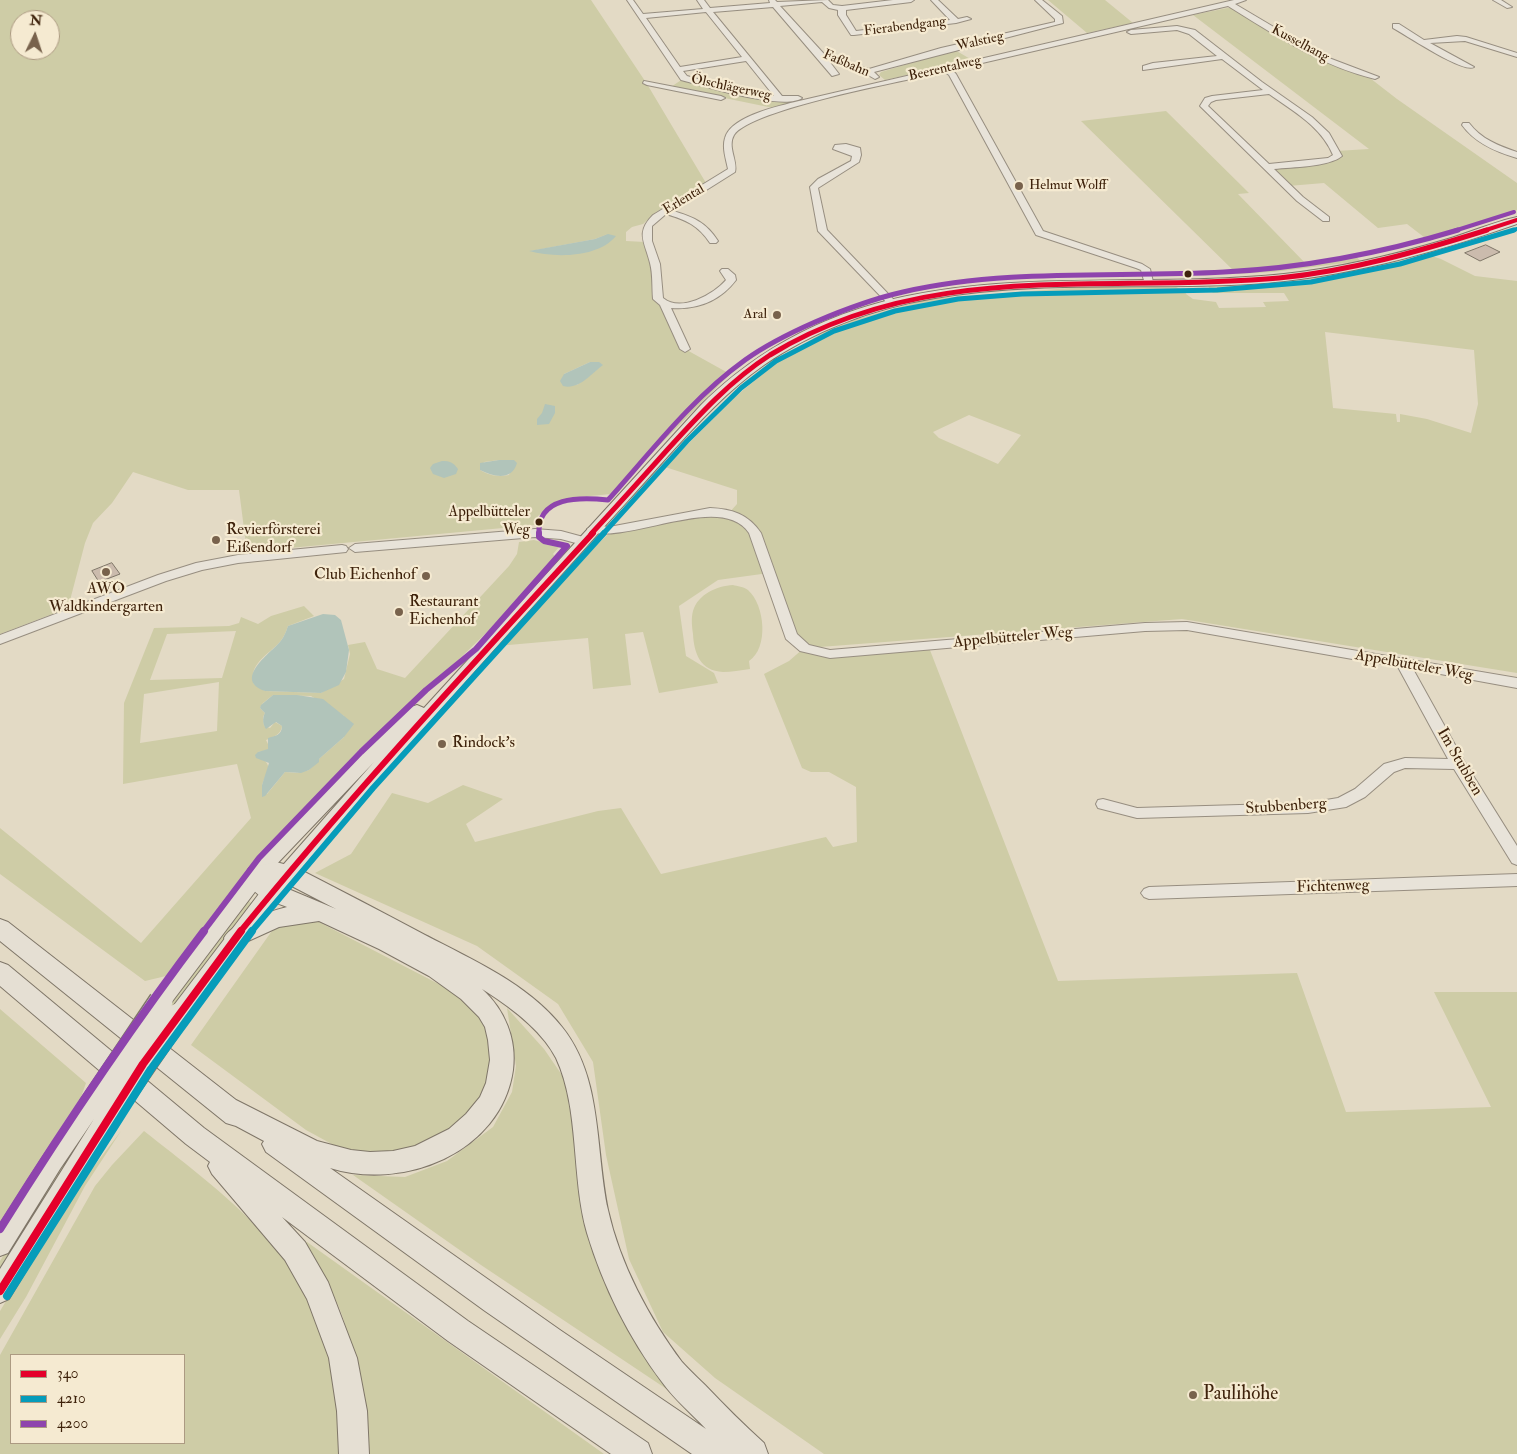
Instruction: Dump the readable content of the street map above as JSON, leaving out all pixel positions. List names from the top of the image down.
{
  "streets": {
    "street": [
      "Fierabendgang",
      "Walstieg",
      "Kusselhang",
      "Faßbahn",
      "Beerentalweg",
      "Ölschlägerweg",
      "Erlental",
      "Appelbütteler Weg",
      "Im Stubben",
      "Stubbenberg",
      "Fichtenweg"
    ]
  },
  "crossings": [
    ["Walstieg", "Faßbahn"],
    ["Kusselhang", "Beerentalweg"],
    ["Faßbahn", "Beerentalweg"],
    ["Beerentalweg", "Ölschlägerweg"],
    ["Beerentalweg", "Erlental"],
    ["Appelbütteler Weg", "Im Stubben"],
    ["Im Stubben", "Stubbenberg"]
  ],
  "places": [
    "Helmut Wolff",
    "Aral",
    "Appelbütteler Weg",
    "Revierförsterei Eißendorf",
    "AWO Waldkindergarten",
    "Club Eichenhof",
    "Restaurant Eichenhof",
    "Rindock's",
    "Paulihöhe"
  ],
  "lines": ["transit line 4200", "transit line 340", "transit line 4210"],
  "legend": ["340", "4210", "4200"],
  "north": "top"
}
